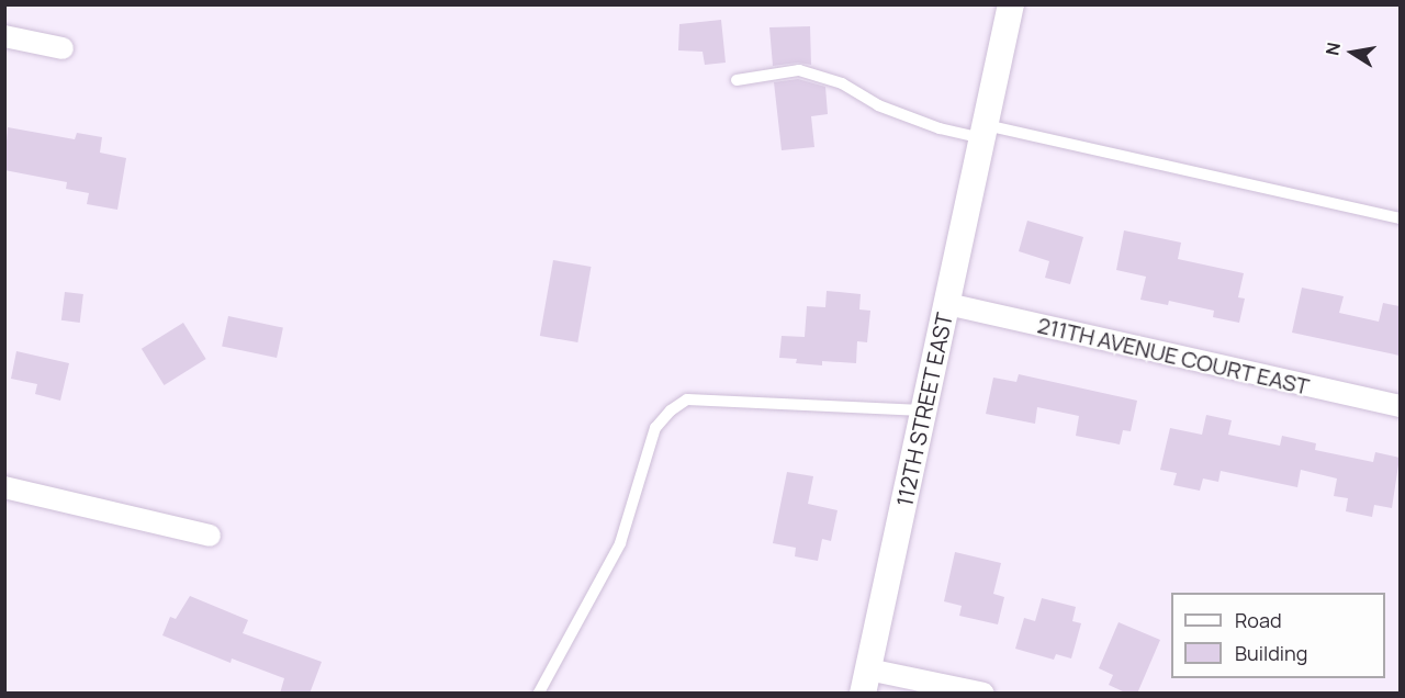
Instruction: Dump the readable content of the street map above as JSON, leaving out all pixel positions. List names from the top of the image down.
{
  "streets": {
    "street": ["211TH AVENUE COURT EAST", "112TH STREET EAST"]
  },
  "crossings": [
    ["211TH AVENUE COURT EAST", "112TH STREET EAST"]
  ],
  "legend": ["Road", "Building"],
  "north": "left"
}
